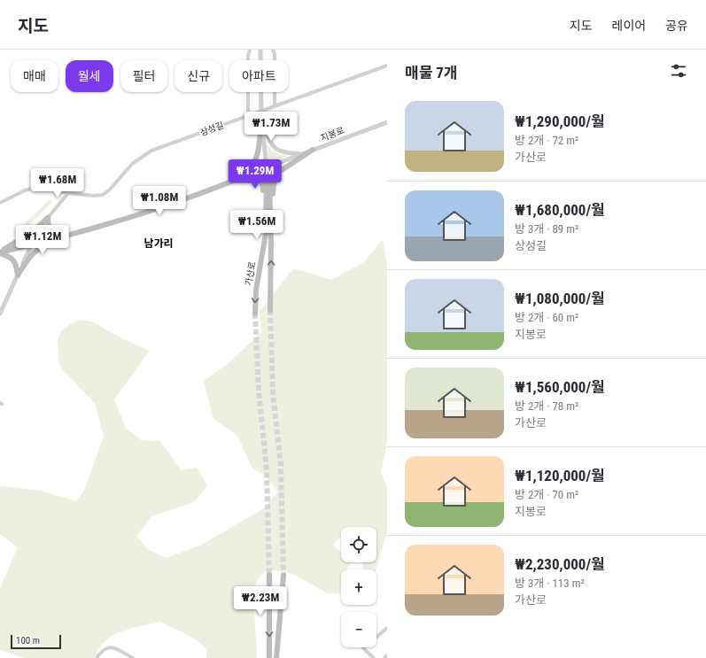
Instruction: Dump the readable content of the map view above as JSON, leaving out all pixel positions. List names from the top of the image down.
{
  "streets": {
    "main road": ["지봉로", "가산로"],
    "street": ["상성길"]
  },
  "crossings": [
    ["지봉로", "가산로"]
  ],
  "districts": ["남가리"],
  "scale_bar": "100 m",
  "page": {
    "header": "지도",
    "nav": ["지도", "레이어", "공유"],
    "heading": "매물 7개",
    "chip": [
      "매매",
      "월세",
      "필터",
      "신규",
      "아파트"
    ],
    "list": [
      {
        "name": "₩1,290,000/월",
        "note": "방 2개 · 72 m² · 가산로"
      },
      {
        "name": "₩1,680,000/월",
        "note": "방 3개 · 89 m² · 상성길"
      },
      {
        "name": "₩1,080,000/월",
        "note": "방 2개 · 60 m² · 지봉로"
      },
      {
        "name": "₩1,560,000/월",
        "note": "방 2개 · 78 m² · 가산로"
      },
      {
        "name": "₩1,120,000/월",
        "note": "방 2개 · 70 m² · 지봉로"
      },
      {
        "name": "₩2,230,000/월",
        "note": "방 3개 · 113 m² · 가산로"
      }
    ],
    "price": [
      "₩1.73M",
      "₩1.29M",
      "₩1.68M",
      "₩1.08M",
      "₩1.56M",
      "₩1.12M",
      "₩2.23M"
    ],
    "map_buttons": ["+", "−"],
    "scale": "100 m"
  }
}
